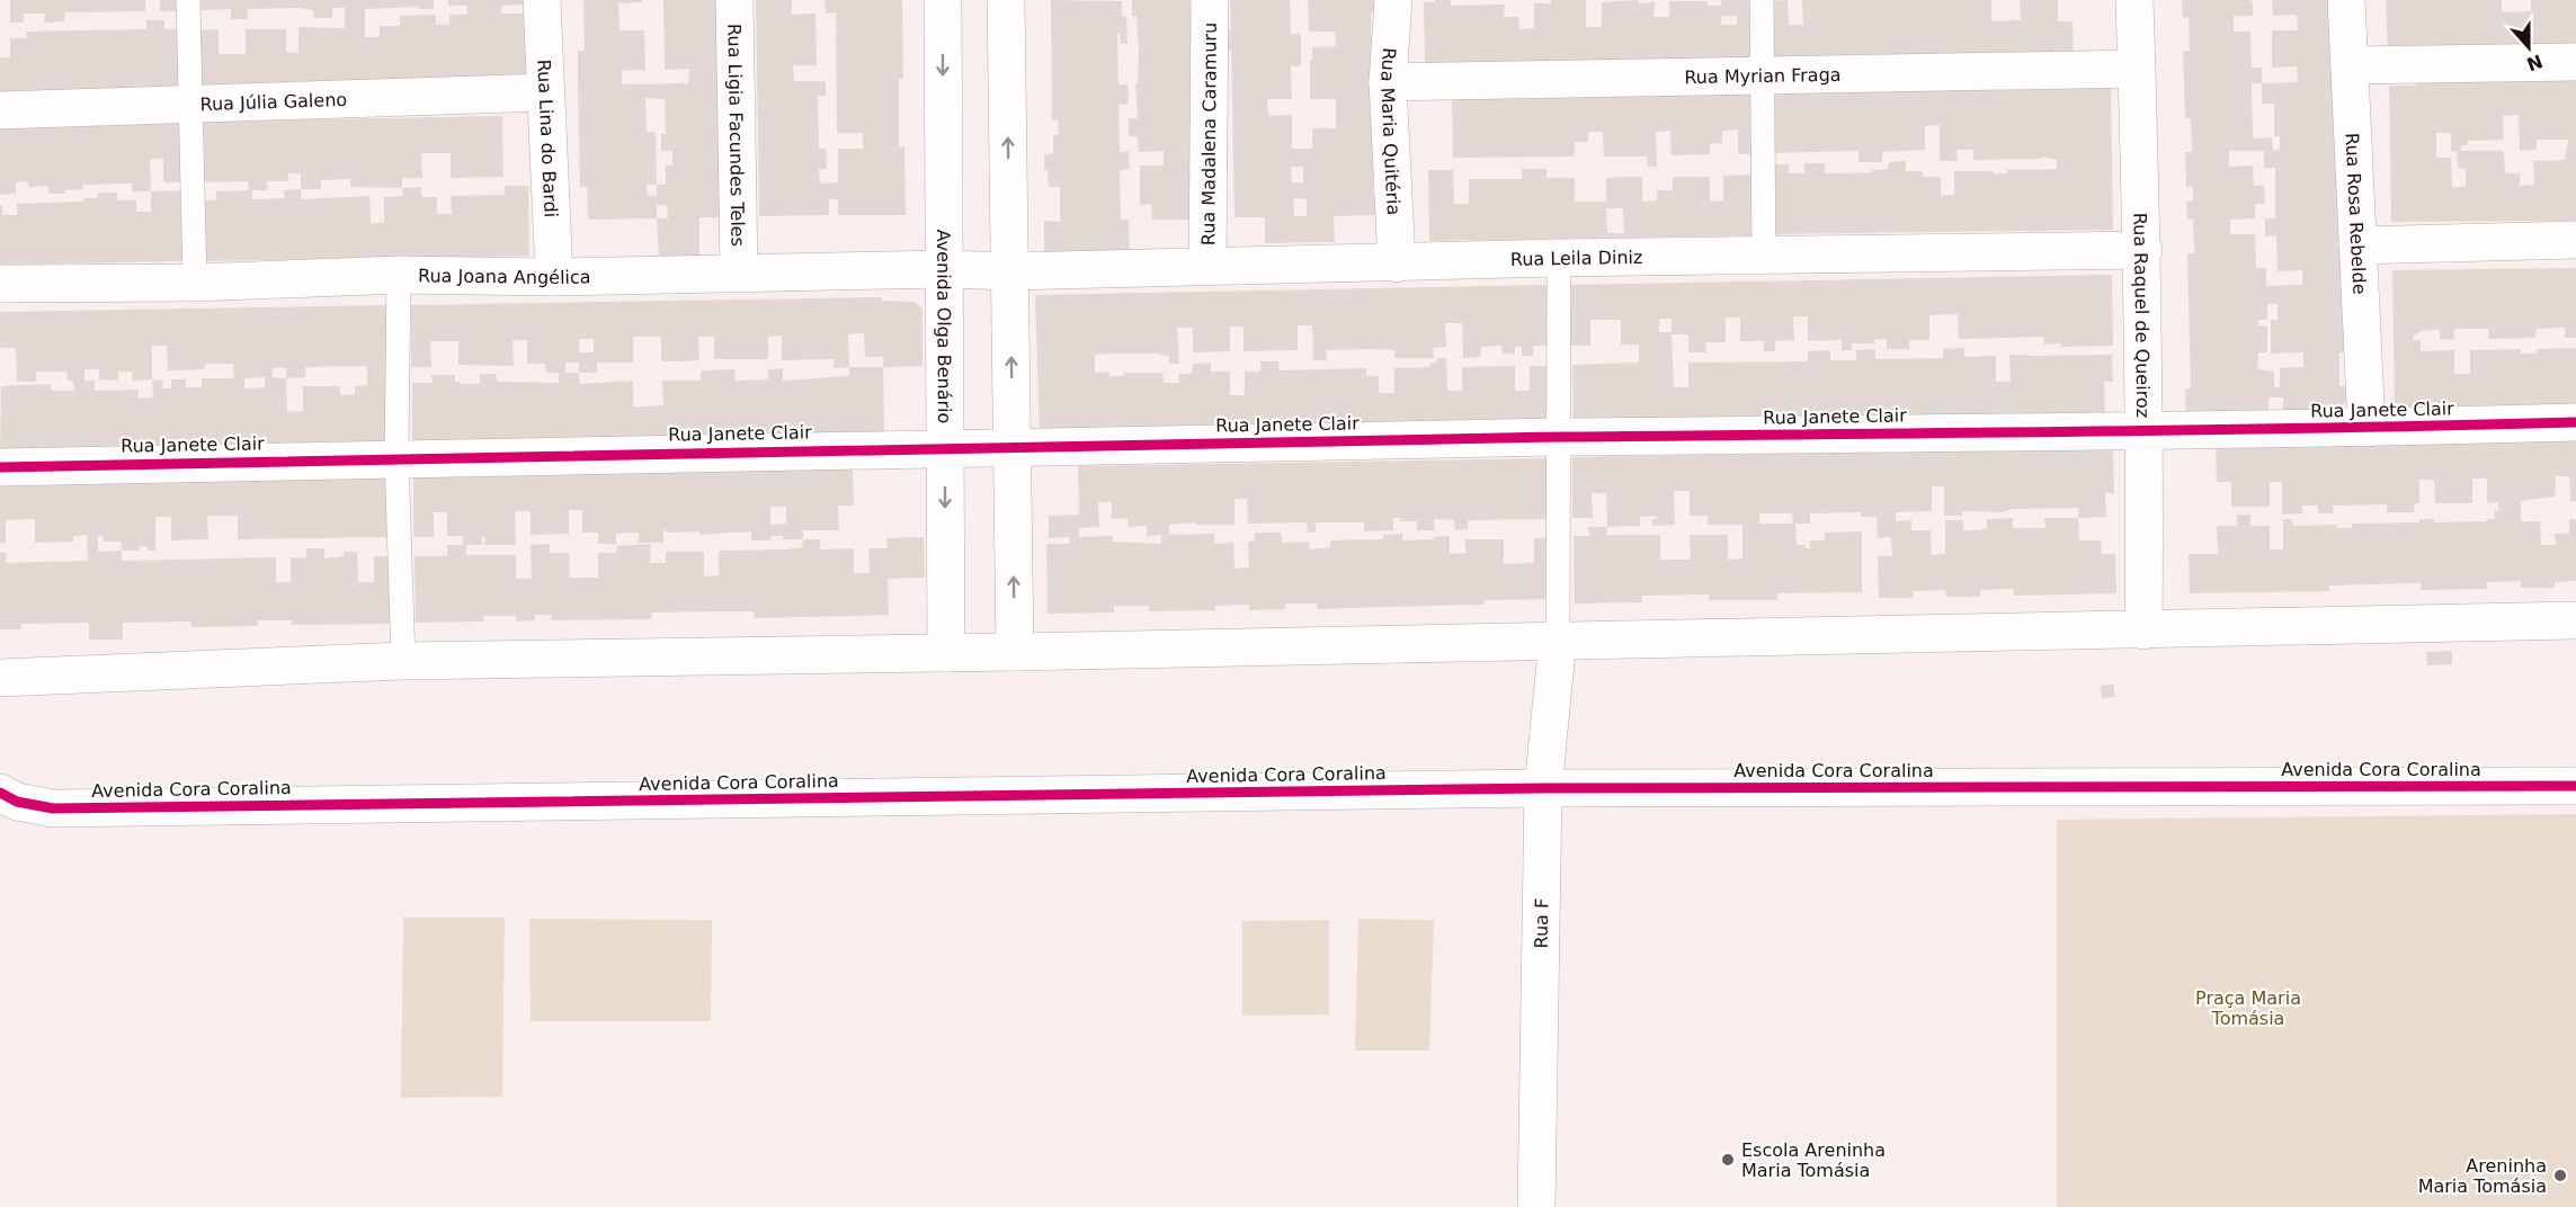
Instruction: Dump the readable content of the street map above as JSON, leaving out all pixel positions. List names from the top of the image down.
{
  "streets": {
    "street": [
      "Rua Myrian Fraga",
      "Rua Júlia Galeno",
      "Rua Maria Quitéria",
      "Rua Madalena Caramuru",
      "Rua Ligia Facundes Teles",
      "Rua Lina do Bardi",
      "Rua Rosa Rebelde",
      "Rua Leila Diniz",
      "Rua Joana Angélica",
      "Rua Raquel de Queiroz",
      "Avenida Olga Benário",
      "Rua Janete Clair",
      "Avenida Cora Coralina",
      "Rua F"
    ]
  },
  "crossings": [
    ["Rua Myrian Fraga", "Rua Maria Quitéria"],
    ["Rua Myrian Fraga", "Rua Raquel de Queiroz"],
    ["Rua Júlia Galeno", "Rua Lina do Bardi"],
    ["Rua Maria Quitéria", "Rua Leila Diniz"],
    ["Rua Madalena Caramuru", "Rua Leila Diniz"],
    ["Rua Ligia Facundes Teles", "Rua Joana Angélica"],
    ["Rua Lina do Bardi", "Rua Joana Angélica"],
    ["Rua Rosa Rebelde", "Rua Janete Clair"],
    ["Rua Leila Diniz", "Rua Joana Angélica"],
    ["Rua Leila Diniz", "Rua Raquel de Queiroz"],
    ["Rua Joana Angélica", "Avenida Olga Benário"],
    ["Rua Raquel de Queiroz", "Rua Janete Clair"],
    ["Avenida Olga Benário", "Rua Janete Clair"],
    ["Avenida Cora Coralina", "Rua F"]
  ],
  "parks": ["Praça Maria Tomásia"],
  "places": ["Escola Areninha Maria Tomásia", "Areninha Maria Tomásia"],
  "north": "bottom"
}
